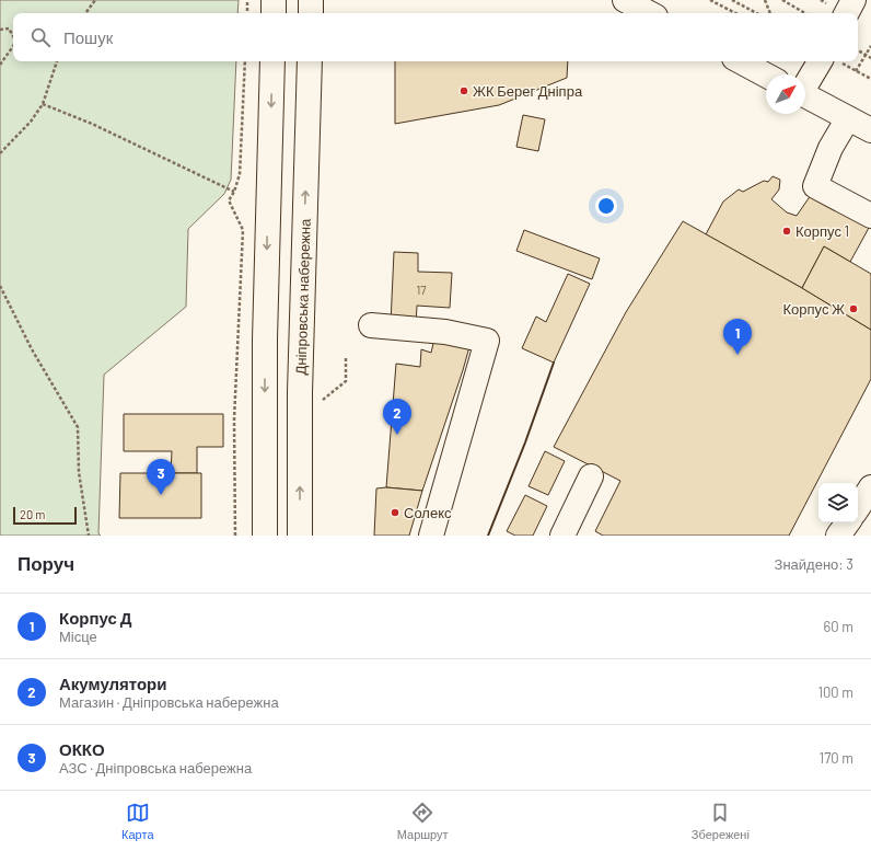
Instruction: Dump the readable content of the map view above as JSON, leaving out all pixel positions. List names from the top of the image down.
{
  "streets": {
    "main road": ["Дніпровська набережна"]
  },
  "places": [
    "ЖК Берег Дніпра",
    "Корпус 1",
    "Корпус Ж",
    "Солекс"
  ],
  "house_numbers": ["17"],
  "scale_bar": "20 m",
  "north": "top right",
  "page": {
    "search": "Пошук",
    "pins": ["1", "2", "3"],
    "scale": "20 m",
    "heading": ["Поруч", "Знайдено: 3"],
    "list": [
      {
        "mark": "1",
        "name": "Корпус Д",
        "note": "Місце",
        "value": "60 m"
      },
      {
        "mark": "2",
        "name": "Акумулятори",
        "note": "Магазин · Дніпровська набережна",
        "value": "100 m"
      },
      {
        "mark": "3",
        "name": "ОККО",
        "note": "АЗС · Дніпровська набережна",
        "value": "170 m"
      }
    ],
    "nav": ["Карта", "Маршрут", "Збережені"]
  }
}
